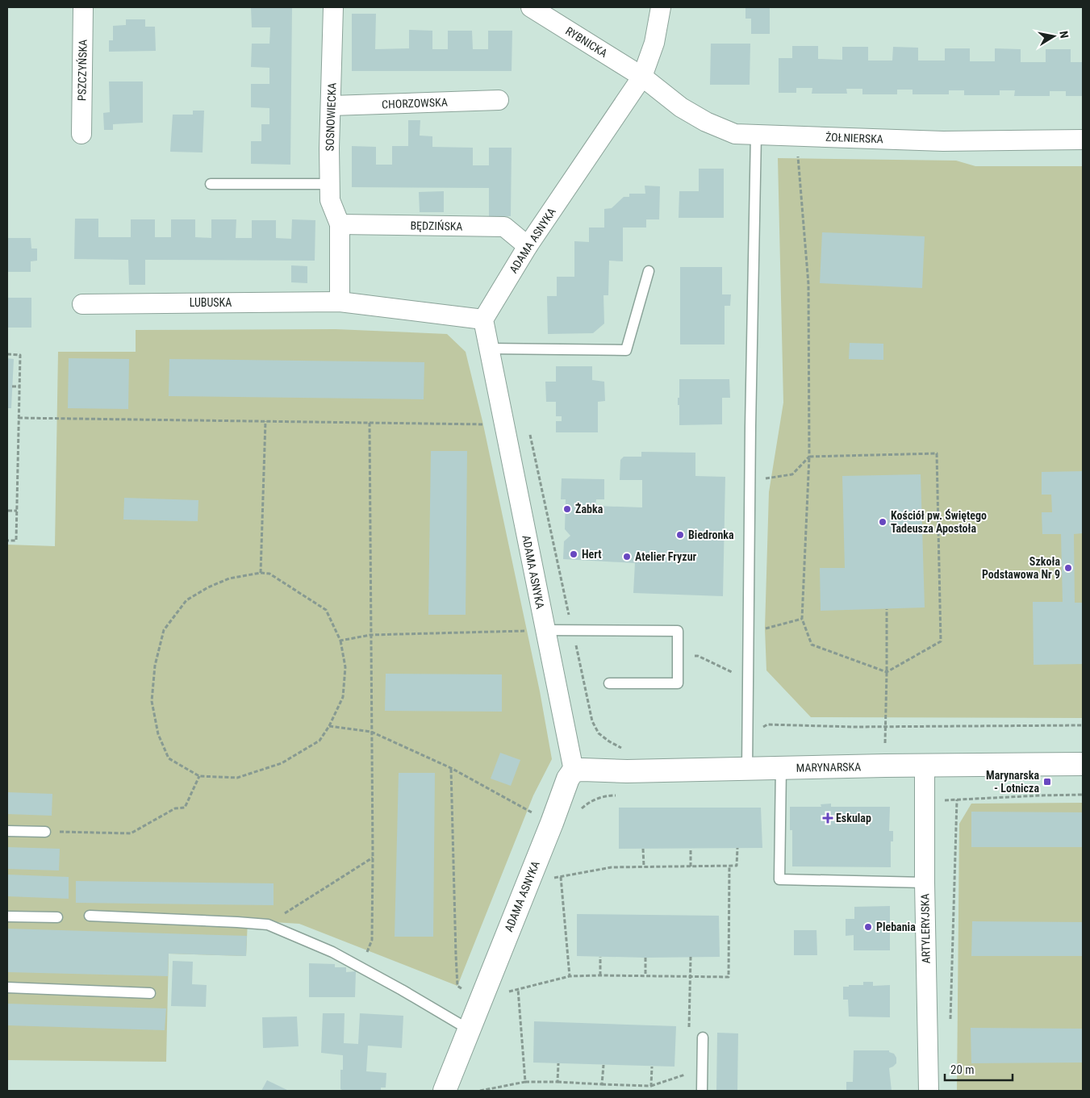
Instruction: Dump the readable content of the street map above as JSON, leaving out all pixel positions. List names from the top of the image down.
{
  "streets": {
    "street": [
      "RYBNICKA",
      "PSZCZYŃSKA",
      "CHORZOWSKA",
      "SOSNOWIECKA",
      "ŻOŁNIERSKA",
      "BĘDZIŃSKA",
      "ADAMA ASNYKA",
      "LUBUSKA",
      "MARYNARSKA",
      "ARTYLERYJSKA"
    ]
  },
  "crossings": [
    ["RYBNICKA", "ŻOŁNIERSKA"],
    ["RYBNICKA", "ADAMA ASNYKA"],
    ["CHORZOWSKA", "SOSNOWIECKA"],
    ["SOSNOWIECKA", "BĘDZIŃSKA"],
    ["ŻOŁNIERSKA", "ADAMA ASNYKA"],
    ["BĘDZIŃSKA", "ADAMA ASNYKA"],
    ["ADAMA ASNYKA", "LUBUSKA"],
    ["ADAMA ASNYKA", "MARYNARSKA"],
    ["MARYNARSKA", "ARTYLERYJSKA"]
  ],
  "places": {
    "other": [
      "Żabka",
      "Kościół pw. Świętego Tadeusza Apostoła",
      "Biedronka",
      "Hert",
      "Atelier Fryzur",
      "Szkoła Podstawowa Nr 9",
      "Plebania"
    ],
    "transit": ["Marynarska - Lotnicza"],
    "health": ["Eskulap"]
  },
  "scale_bar": "20 m",
  "north": "right"
}
